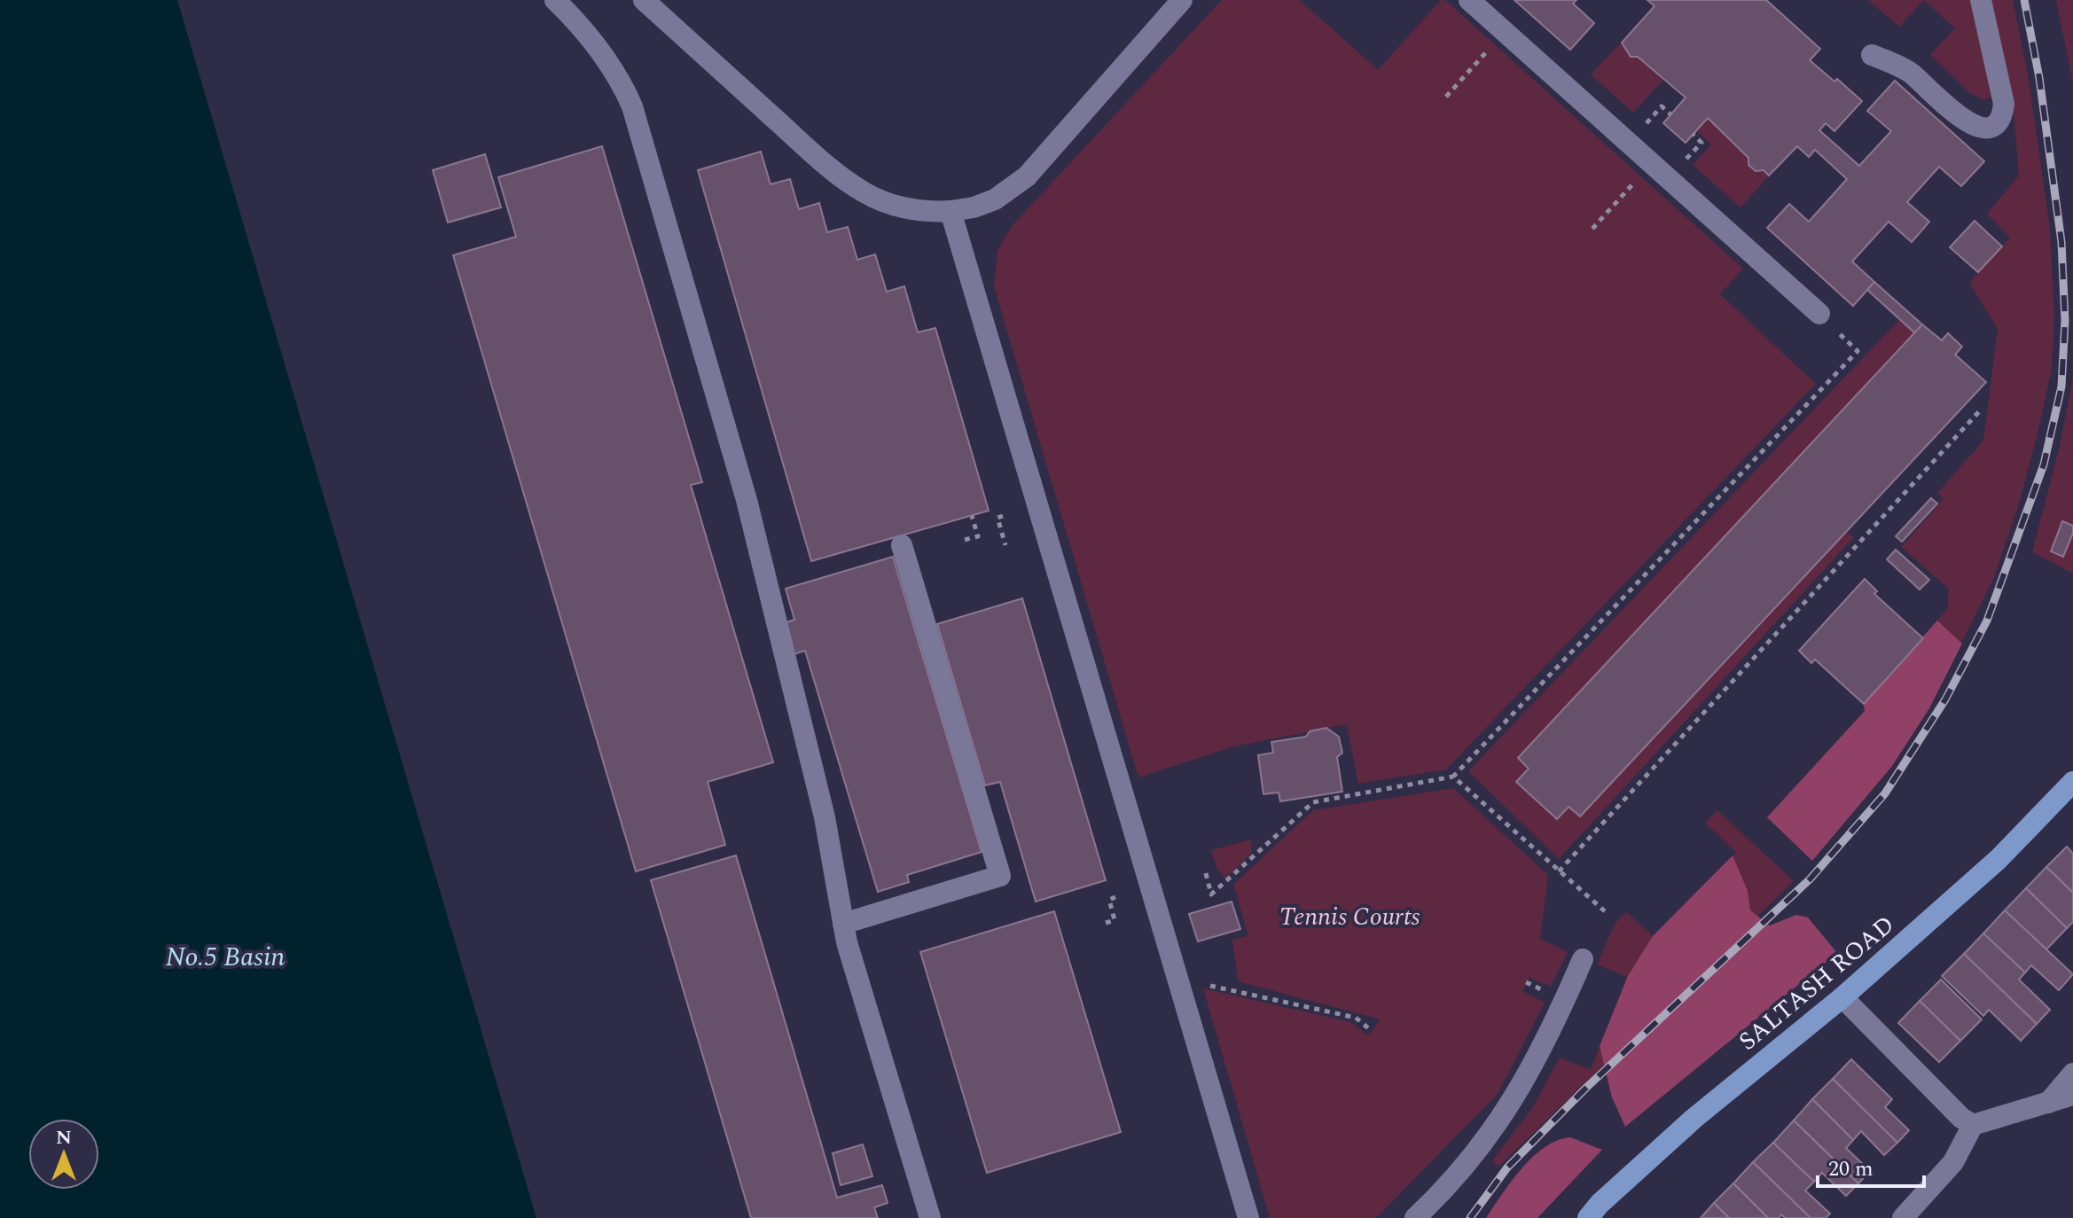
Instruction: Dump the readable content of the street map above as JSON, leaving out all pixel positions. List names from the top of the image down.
{
  "streets": {
    "main road": ["SALTASH ROAD"]
  },
  "water": ["No.5 Basin"],
  "parks": ["Tennis Courts"],
  "scale_bar": "20 m",
  "north": "top"
}
